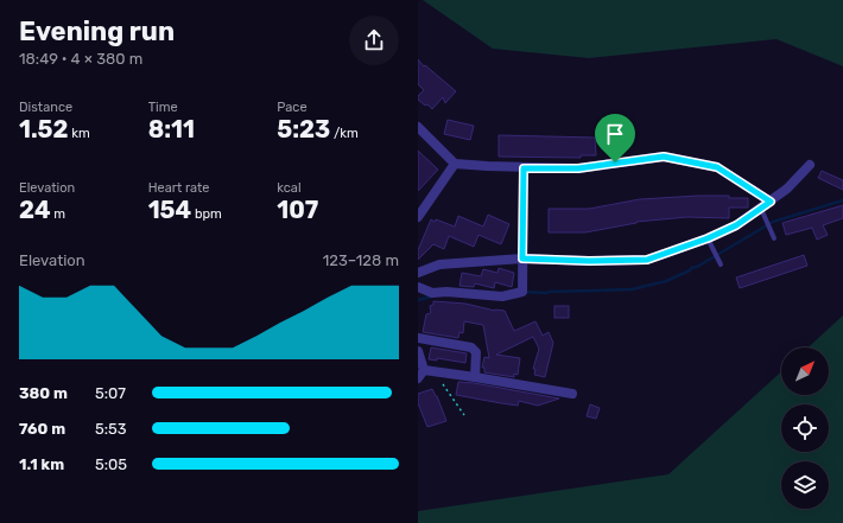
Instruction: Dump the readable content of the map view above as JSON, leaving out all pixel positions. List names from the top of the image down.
{
  "north": "top right",
  "page": {
    "heading": ["Evening run", "18:49 · 4 × 380 m"],
    "stats": [
      ["Distance", "1.52 km"],
      ["Time", "8:11"],
      ["Pace", "5:23 /km"],
      ["Elevation", "24 m"],
      ["Heart rate", "154 bpm"],
      ["kcal", "107"]
    ],
    "chart": ["Elevation", "123–128 m"],
    "list": [
      {
        "name": "380 m",
        "note": "5:07"
      },
      {
        "name": "760 m",
        "note": "5:53"
      },
      {
        "name": "1.1 km",
        "note": "5:05"
      }
    ]
  }
}
